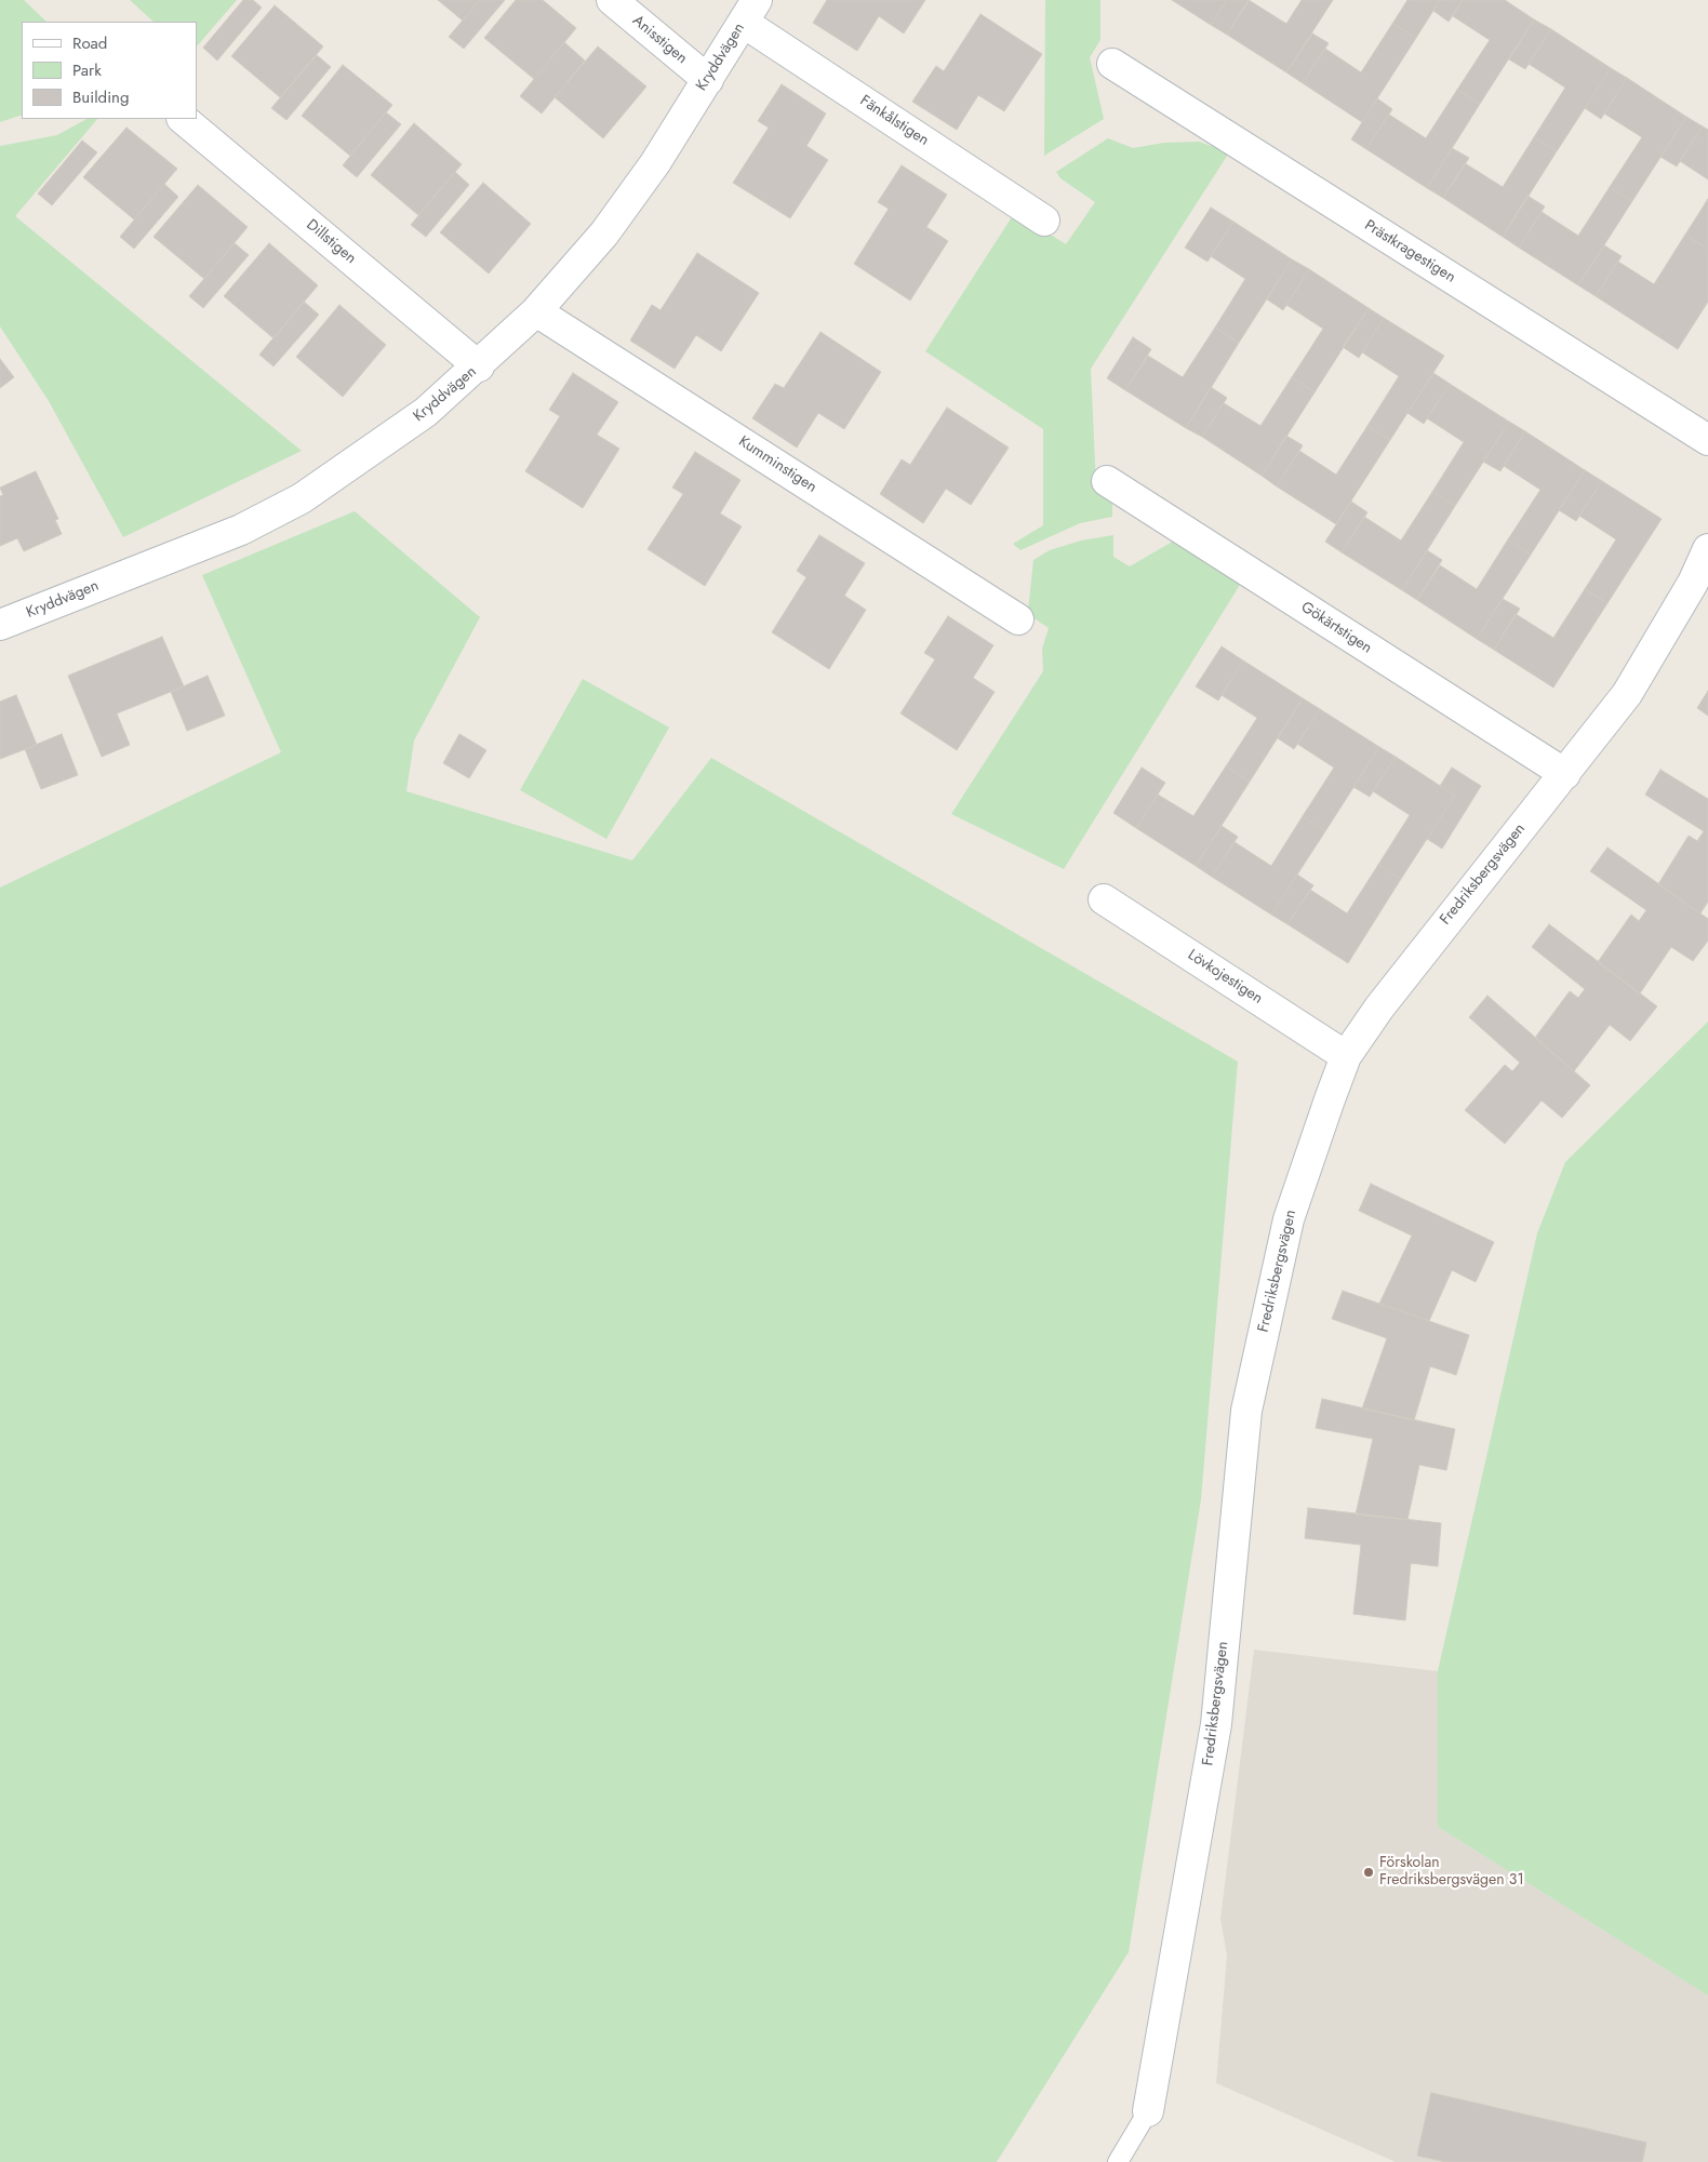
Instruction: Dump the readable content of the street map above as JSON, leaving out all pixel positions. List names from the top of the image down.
{
  "streets": {
    "street": [
      "Anisstigen",
      "Kryddvägen",
      "Fänkålstigen",
      "Dillstigen",
      "Prästkragestigen",
      "Kumminstigen",
      "Gökärtstigen",
      "Fredriksbergsvägen",
      "Lövkojestigen"
    ]
  },
  "crossings": [
    ["Anisstigen", "Kryddvägen"],
    ["Kryddvägen", "Fänkålstigen"],
    ["Kryddvägen", "Dillstigen"],
    ["Kryddvägen", "Kumminstigen"],
    ["Gökärtstigen", "Fredriksbergsvägen"],
    ["Fredriksbergsvägen", "Lövkojestigen"]
  ],
  "places": ["Förskolan Fredriksbergsvägen 31"],
  "legend": ["Road", "Park", "Building"]
}
